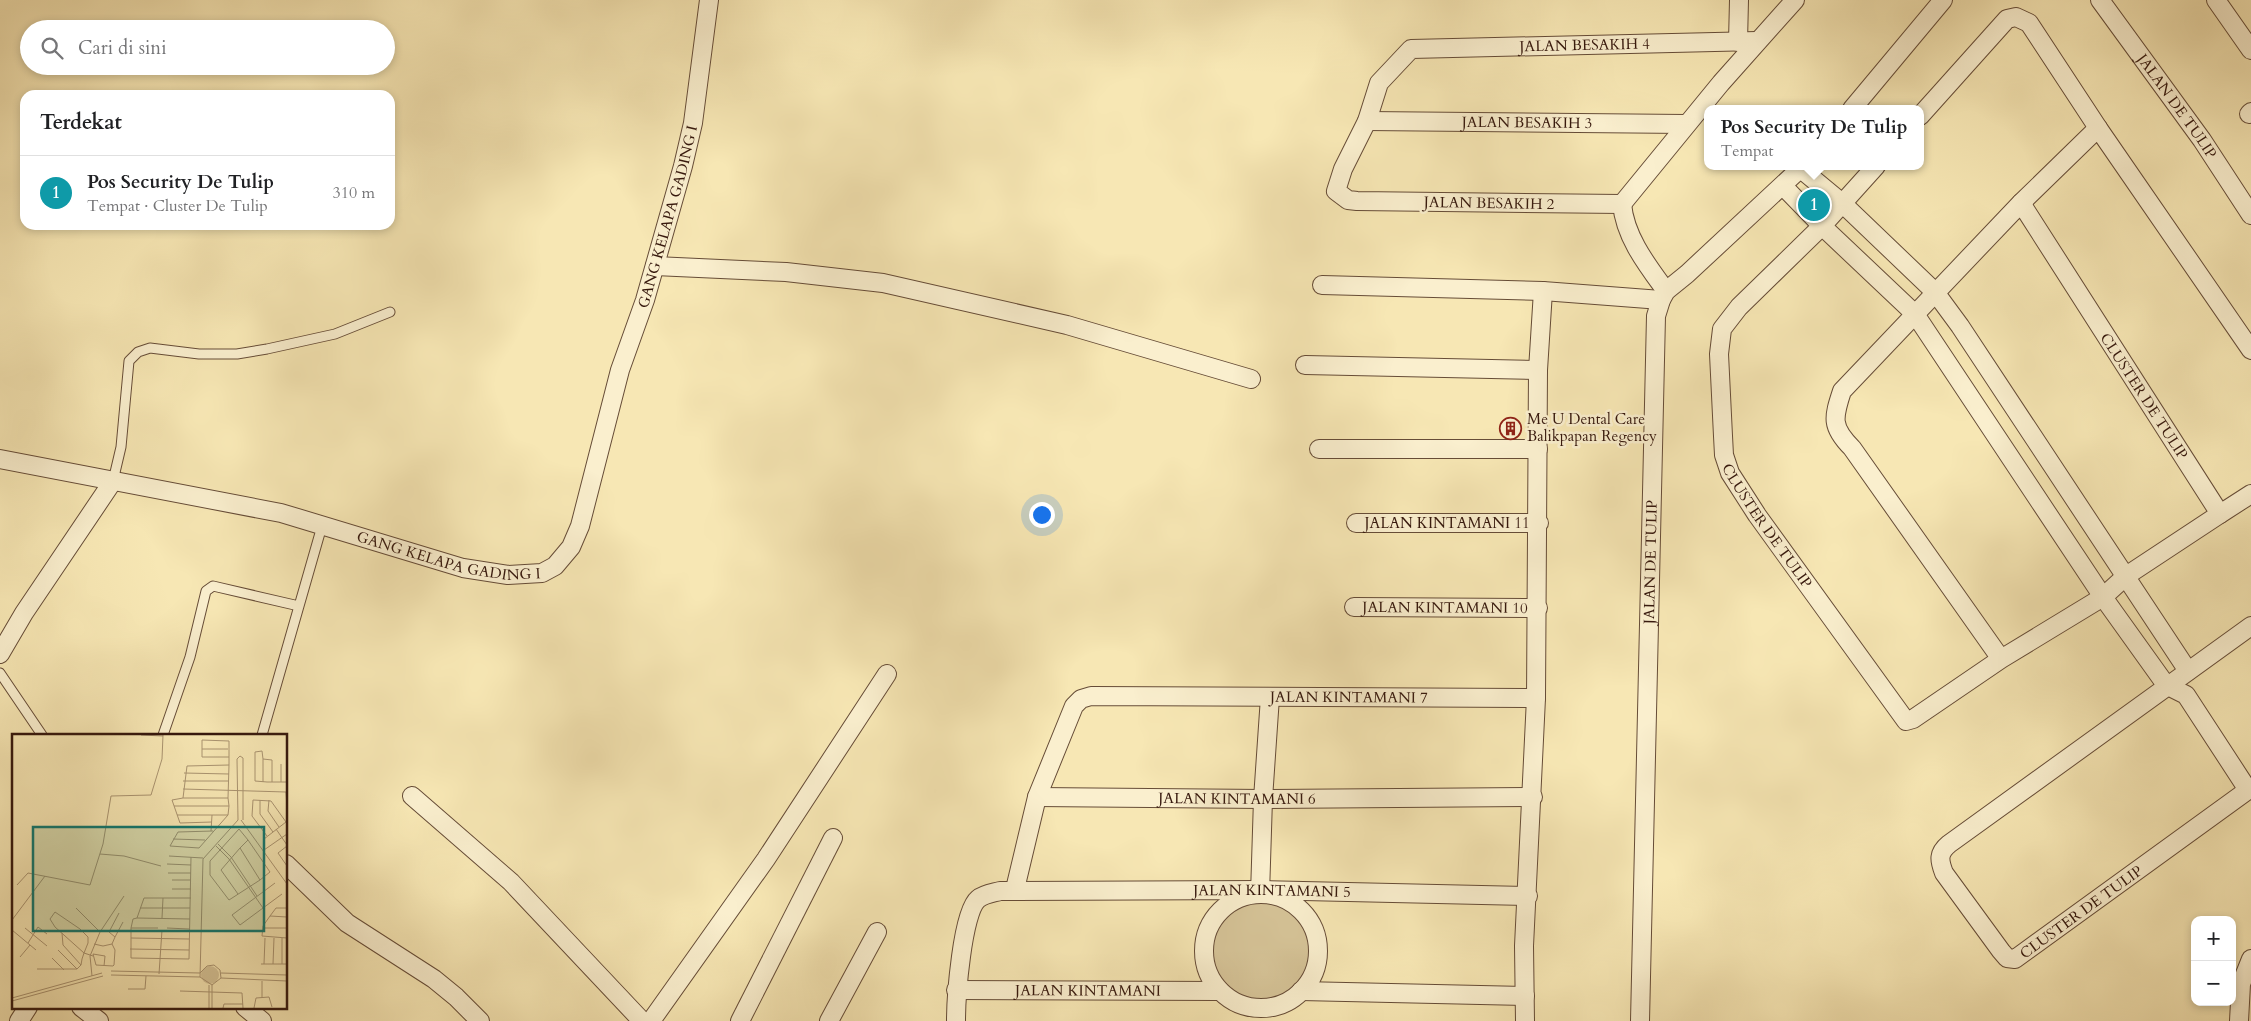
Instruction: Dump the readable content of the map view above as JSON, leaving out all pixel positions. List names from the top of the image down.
{
  "streets": {
    "street": [
      "JALAN BESAKIH 4",
      "JALAN DE TULIP",
      "JALAN BESAKIH 3",
      "JALAN BESAKIH 2",
      "GANG KELAPA GADING I",
      "CLUSTER DE TULIP",
      "JALAN KINTAMANI 11",
      "JALAN KINTAMANI 10",
      "JALAN KINTAMANI 7",
      "JALAN KINTAMANI 6",
      "JALAN KINTAMANI 5",
      "JALAN KINTAMANI"
    ]
  },
  "crossings": [
    ["JALAN BESAKIH 4", "JALAN BESAKIH 3"],
    ["JALAN BESAKIH 4", "JALAN BESAKIH 2"],
    ["JALAN BESAKIH 3", "JALAN BESAKIH 2"],
    ["JALAN KINTAMANI 7", "JALAN KINTAMANI 6"],
    ["JALAN KINTAMANI 7", "JALAN KINTAMANI 5"],
    ["JALAN KINTAMANI 7", "JALAN KINTAMANI"],
    ["JALAN KINTAMANI 5", "JALAN KINTAMANI"]
  ],
  "places": {
    "building": ["Me U Dental Care Balikpapan Regency"]
  },
  "page": {
    "search": "Cari di sini",
    "heading": "Terdekat",
    "popup": ["Pos Security De Tulip", "Tempat"],
    "list": [
      {
        "mark": "1",
        "name": "Pos Security De Tulip",
        "note": "Tempat · Cluster De Tulip",
        "value": "310 m"
      }
    ],
    "pins": "1",
    "map_buttons": ["+", "−"]
  }
}
